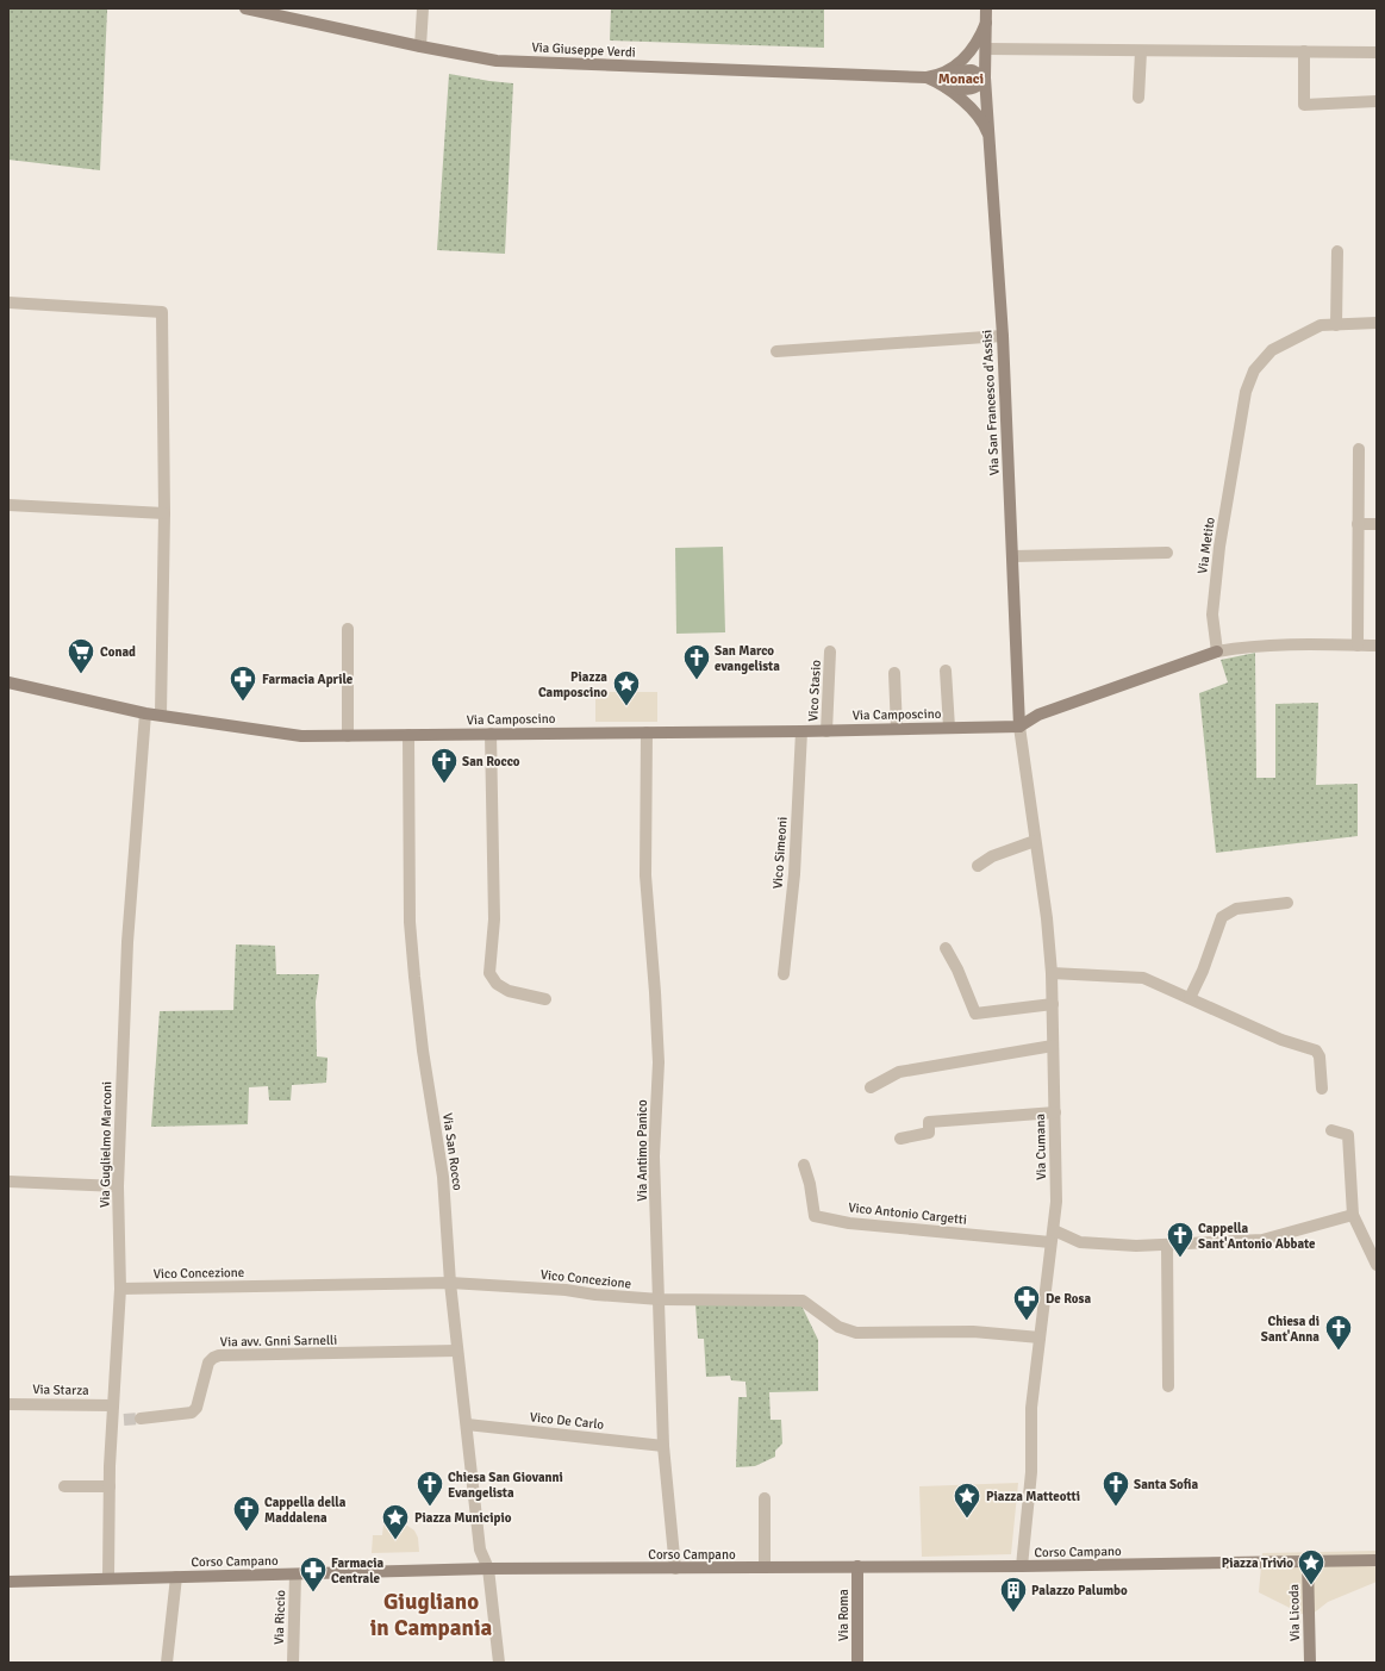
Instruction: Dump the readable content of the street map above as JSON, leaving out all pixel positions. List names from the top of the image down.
{
  "streets": {
    "street": [
      "Via Giuseppe Verdi",
      "Via San Francesco d'Assisi",
      "Via Metito",
      "Vico Stasio",
      "Via Camposcino",
      "Vico Simeoni",
      "Via Guglielmo Marconi",
      "Via Cumana",
      "Via Antimo Panico",
      "Via San Rocco",
      "Vico Antonio Cargetti",
      "Vico Concezione",
      "Via avv. Gnni Sarnelli",
      "Via Starza",
      "Vico De Carlo",
      "Corso Campano",
      "Via Licoda",
      "Via Roma",
      "Via Riccio"
    ]
  },
  "crossings": [
    ["Via San Francesco d'Assisi", "Via Camposcino"],
    ["Via San Francesco d'Assisi", "Via Cumana"],
    ["Vico Stasio", "Via Camposcino"],
    ["Via Camposcino", "Vico Simeoni"],
    ["Via Camposcino", "Via Guglielmo Marconi"],
    ["Via Camposcino", "Via Cumana"],
    ["Via Camposcino", "Via Antimo Panico"],
    ["Via Camposcino", "Via San Rocco"],
    ["Via Guglielmo Marconi", "Vico Concezione"],
    ["Via Guglielmo Marconi", "Via Starza"],
    ["Via Guglielmo Marconi", "Corso Campano"],
    ["Via Cumana", "Vico Antonio Cargetti"],
    ["Via Cumana", "Vico Concezione"],
    ["Via Cumana", "Corso Campano"],
    ["Via Antimo Panico", "Vico Concezione"],
    ["Via Antimo Panico", "Vico De Carlo"],
    ["Via Antimo Panico", "Corso Campano"],
    ["Via San Rocco", "Vico Concezione"],
    ["Via San Rocco", "Via avv. Gnni Sarnelli"],
    ["Via San Rocco", "Vico De Carlo"],
    ["Via San Rocco", "Corso Campano"],
    ["Corso Campano", "Via Licoda"],
    ["Corso Campano", "Via Roma"],
    ["Corso Campano", "Via Riccio"]
  ],
  "districts": ["Monaci", "Giugliano in Campania"],
  "places": {
    "supermarket": ["Conad"],
    "church": [
      "San Marco evangelista",
      "San Rocco",
      "Cappella Sant'Antonio Abbate",
      "Chiesa di Sant'Anna",
      "Chiesa San Giovanni Evangelista",
      "Santa Sofia",
      "Cappella della Maddalena"
    ],
    "pharmacy": ["Farmacia Aprile", "De Rosa", "Farmacia Centrale"],
    "place": [
      "Piazza Camposcino",
      "Piazza Matteotti",
      "Piazza Municipio",
      "Piazza Trivio"
    ],
    "building": ["Palazzo Palumbo"]
  }
}
